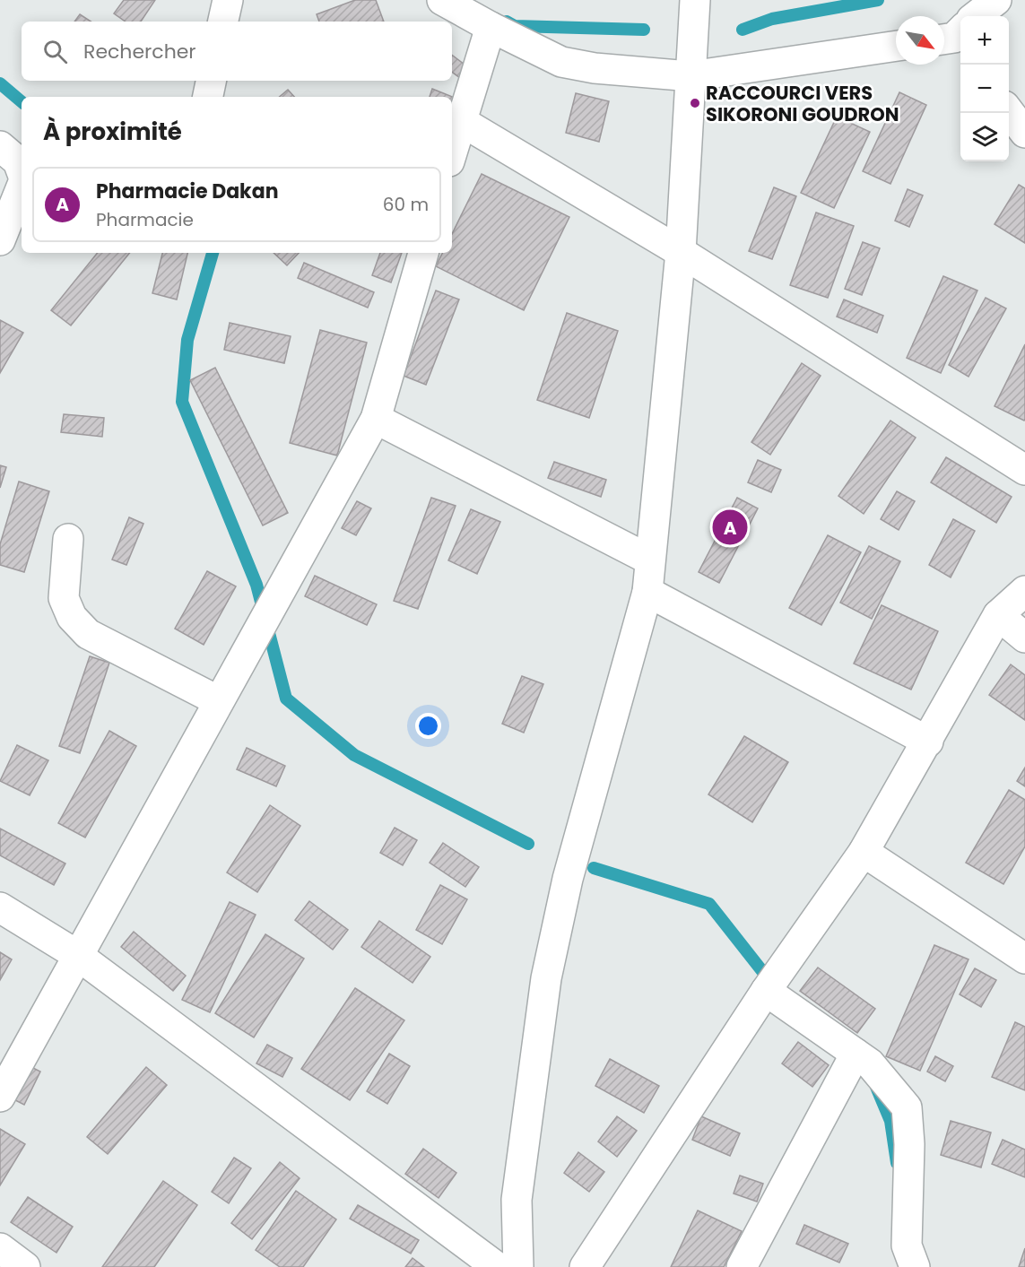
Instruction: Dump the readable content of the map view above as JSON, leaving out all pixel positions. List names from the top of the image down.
{
  "places": ["RACCOURCI VERS SIKORONI GOUDRON"],
  "north": "bottom right",
  "page": {
    "map_buttons": ["+", "−"],
    "search": "Rechercher",
    "heading": "À proximité",
    "list": [
      {
        "mark": "A",
        "name": "Pharmacie Dakan",
        "note": "Pharmacie",
        "value": "60 m"
      }
    ],
    "pins": "A"
  }
}
